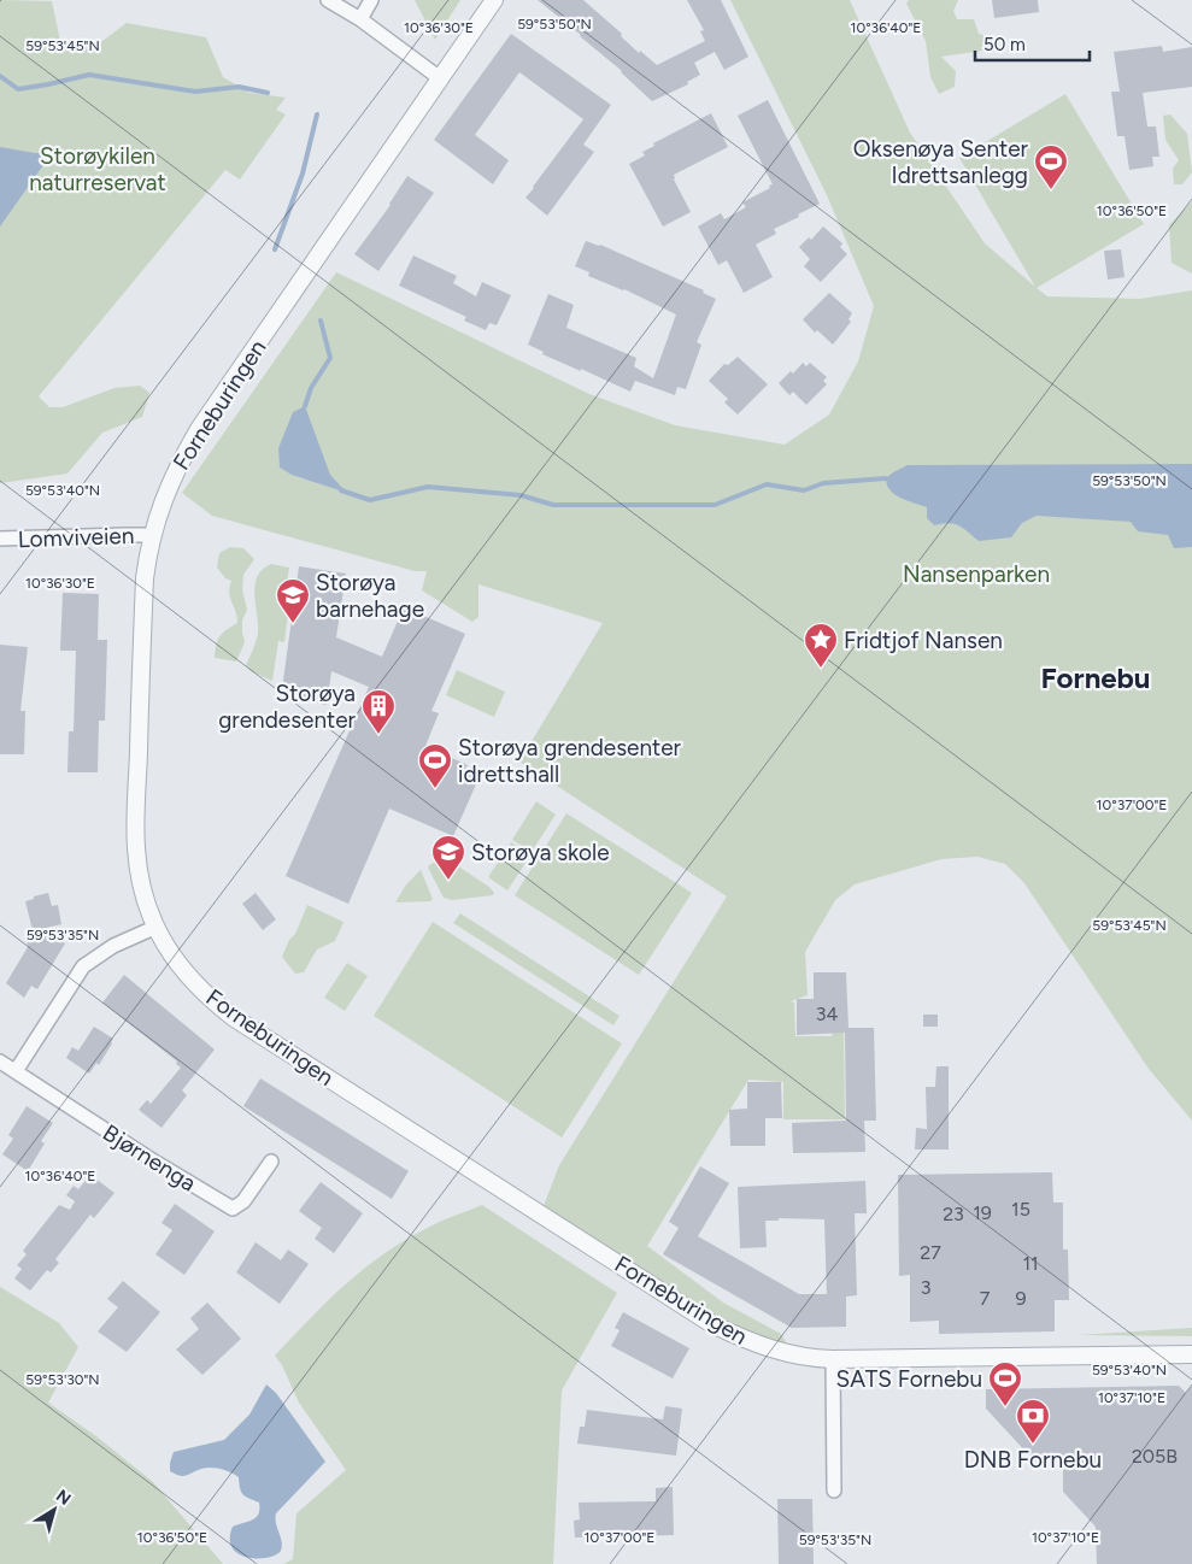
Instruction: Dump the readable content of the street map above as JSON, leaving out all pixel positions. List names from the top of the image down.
{
  "streets": {
    "street": ["Forneburingen", "Lomviveien", "Bjørnenga"]
  },
  "crossings": [
    ["Forneburingen", "Lomviveien"]
  ],
  "districts": ["Fornebu"],
  "parks": ["Storøykilen naturreservat", "Nansenparken"],
  "places": {
    "sports": ["Oksenøya Senter Idrettsanlegg", "Storøya grendesenter idrettshall", "SATS Fornebu"],
    "school or university": ["Storøya barnehage", "Storøya skole"],
    "place": ["Fridtjof Nansen"],
    "building": ["Storøya grendesenter"],
    "bank": ["DNB Fornebu"]
  },
  "house_numbers": [
    "34",
    "15",
    "19",
    "23",
    "27",
    "11",
    "3",
    "7",
    "9",
    "205B"
  ],
  "scale_bar": "50 m",
  "north": "top right",
  "coordinates": [
    "59°53'50\"N",
    "10°36'30\"E",
    "10°36'40\"E",
    "59°53'45\"N",
    "10°36'50\"E",
    "59°53'40\"N",
    "10°37'00\"E",
    "59°53'35\"N",
    "59°53'30\"N",
    "10°37'10\"E"
  ]
}
